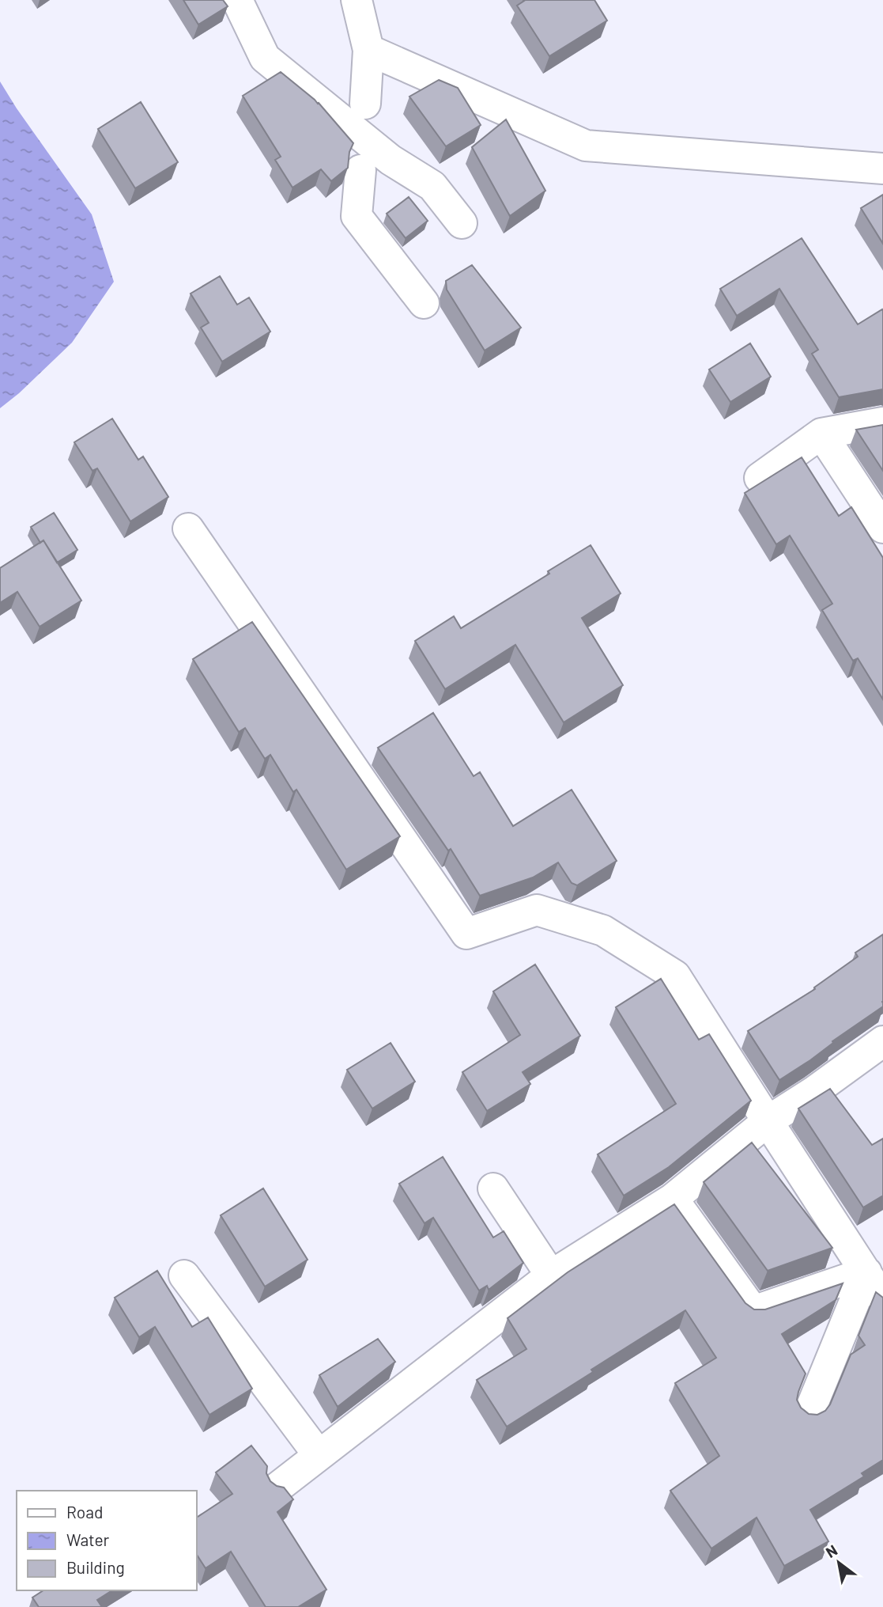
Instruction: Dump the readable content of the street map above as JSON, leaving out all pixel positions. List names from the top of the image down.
{
  "legend": ["Road", "Water", "Building"],
  "north": "top left"
}
